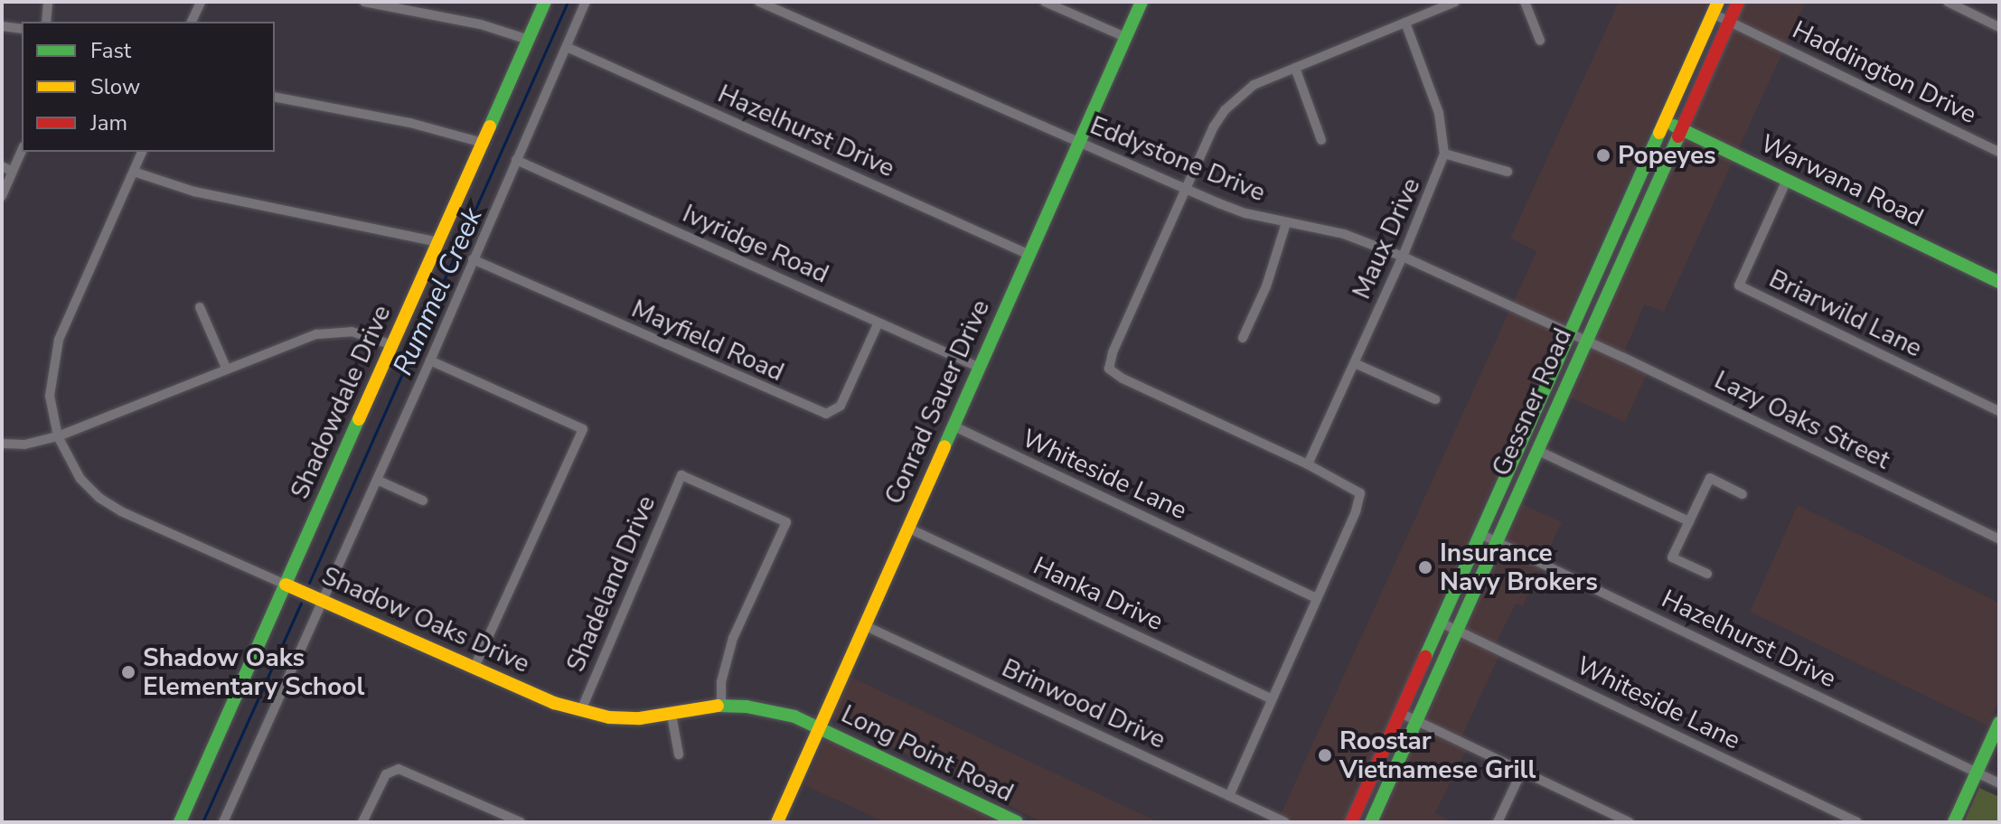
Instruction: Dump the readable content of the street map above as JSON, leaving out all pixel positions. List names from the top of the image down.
{
  "streets": {
    "street": [
      "Haddington Drive",
      "Hazelhurst Drive",
      "Eddystone Drive",
      "Warwana Road",
      "Maux Drive",
      "Ivyridge Road",
      "Briarwild Lane",
      "Mayfield Road",
      "Shadowdale Drive",
      "Conrad Sauer Drive",
      "Gessner Road",
      "Lazy Oaks Street",
      "Whiteside Lane",
      "Shadeland Drive",
      "Hanka Drive",
      "Shadow Oaks Drive",
      "Brinwood Drive",
      "Long Point Road"
    ]
  },
  "crossings": [
    ["Haddington Drive", "Gessner Road"],
    ["Hazelhurst Drive", "Conrad Sauer Drive"],
    ["Hazelhurst Drive", "Gessner Road"],
    ["Eddystone Drive", "Maux Drive"],
    ["Eddystone Drive", "Conrad Sauer Drive"],
    ["Eddystone Drive", "Gessner Road"],
    ["Eddystone Drive", "Lazy Oaks Street"],
    ["Warwana Road", "Briarwild Lane"],
    ["Warwana Road", "Gessner Road"],
    ["Ivyridge Road", "Mayfield Road"],
    ["Ivyridge Road", "Conrad Sauer Drive"],
    ["Shadowdale Drive", "Shadow Oaks Drive"],
    ["Conrad Sauer Drive", "Whiteside Lane"],
    ["Conrad Sauer Drive", "Hanka Drive"],
    ["Conrad Sauer Drive", "Shadow Oaks Drive"],
    ["Conrad Sauer Drive", "Brinwood Drive"],
    ["Conrad Sauer Drive", "Long Point Road"],
    ["Gessner Road", "Lazy Oaks Street"],
    ["Gessner Road", "Whiteside Lane"],
    ["Shadeland Drive", "Shadow Oaks Drive"],
    ["Shadow Oaks Drive", "Long Point Road"]
  ],
  "water": ["Rummel Creek"],
  "places": [
    "Popeyes",
    "Insurance Navy Brokers",
    "Shadow Oaks Elementary School",
    "Roostar Vietnamese Grill"
  ],
  "legend": ["Fast", "Slow", "Jam"]
}
